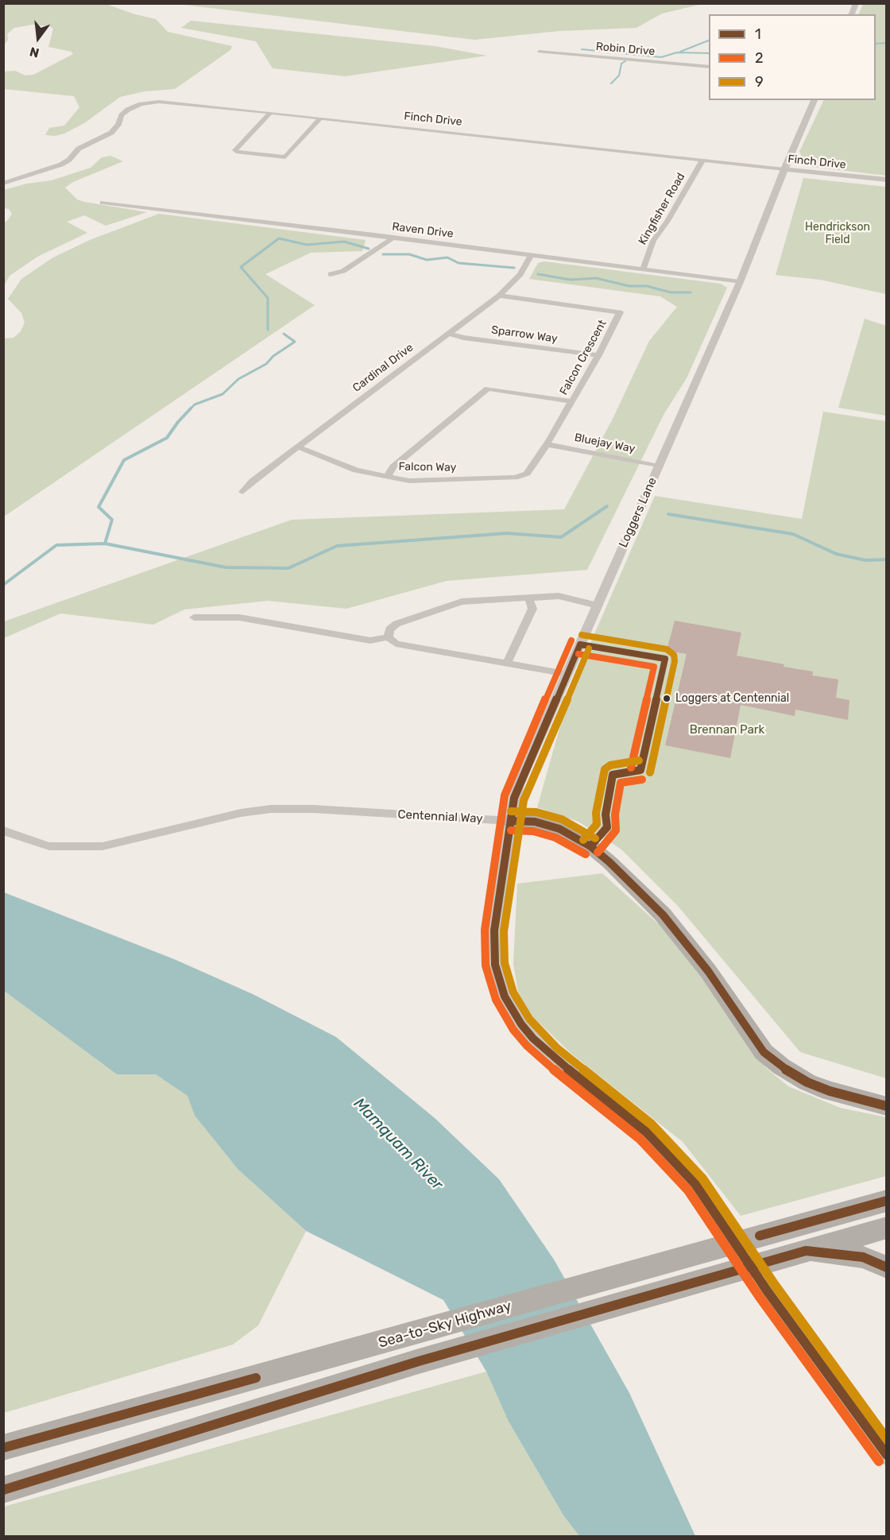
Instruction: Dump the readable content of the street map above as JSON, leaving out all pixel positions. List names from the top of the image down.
{
  "streets": {
    "highway": ["Sea-to-Sky Highway"],
    "street": [
      "Robin Drive",
      "Finch Drive",
      "Kingfisher Road",
      "Raven Drive",
      "Sparrow Way",
      "Falcon Crescent",
      "Cardinal Drive",
      "Bluejay Way",
      "Falcon Way",
      "Loggers Lane",
      "Centennial Way"
    ]
  },
  "crossings": [
    ["Finch Drive", "Kingfisher Road"],
    ["Finch Drive", "Loggers Lane"],
    ["Kingfisher Road", "Raven Drive"],
    ["Raven Drive", "Cardinal Drive"],
    ["Raven Drive", "Loggers Lane"],
    ["Sparrow Way", "Falcon Crescent"],
    ["Sparrow Way", "Cardinal Drive"],
    ["Falcon Crescent", "Cardinal Drive"],
    ["Falcon Crescent", "Bluejay Way"],
    ["Falcon Crescent", "Falcon Way"],
    ["Cardinal Drive", "Falcon Way"],
    ["Bluejay Way", "Falcon Way"],
    ["Bluejay Way", "Loggers Lane"],
    ["Loggers Lane", "Centennial Way"]
  ],
  "water": ["Mamquam River"],
  "parks": ["Hendrickson Field", "Brennan Park"],
  "places": ["Loggers at Centennial"],
  "lines": ["transit line 9", "transit line 2", "transit line 1"],
  "legend": ["1", "2", "9"],
  "north": "bottom"
}
